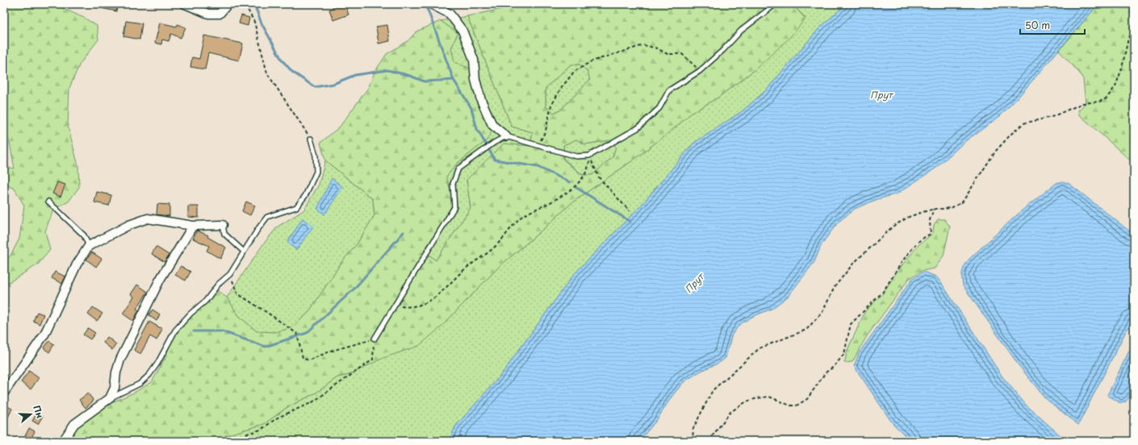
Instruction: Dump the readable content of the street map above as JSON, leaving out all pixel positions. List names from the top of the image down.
{
  "water": ["Прут"],
  "scale_bar": "50 m",
  "north": "right"
}
